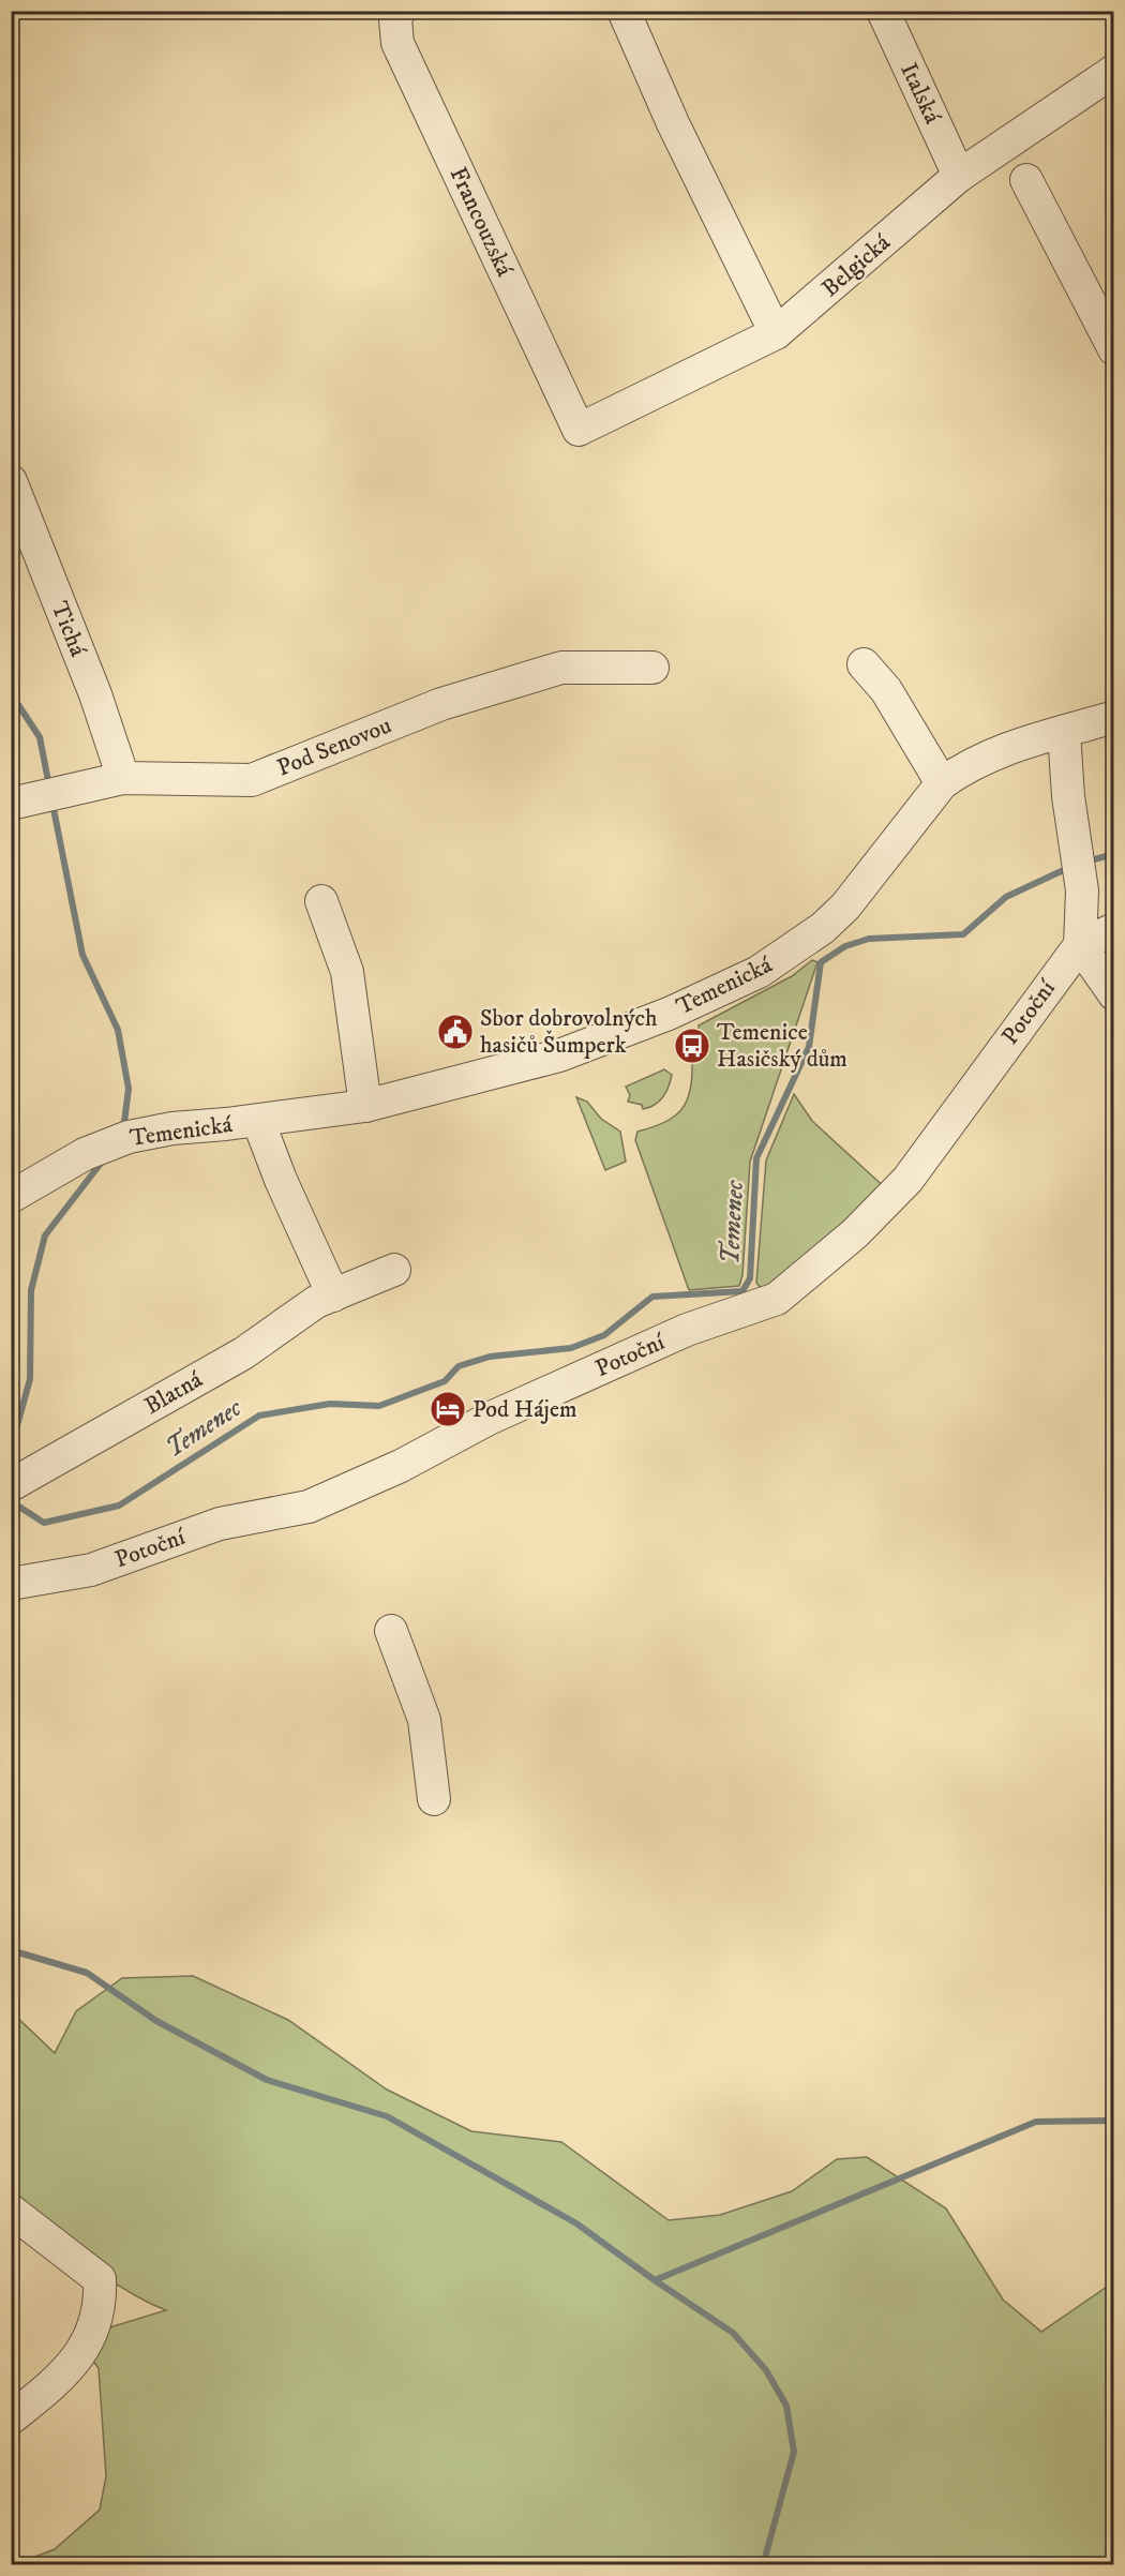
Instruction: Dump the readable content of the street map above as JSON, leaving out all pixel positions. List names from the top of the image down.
{
  "streets": {
    "street": [
      "Italská",
      "Francouzská",
      "Belgická",
      "Tichá",
      "Pod Senovou",
      "Temenická",
      "Potoční",
      "Blatná"
    ]
  },
  "crossings": [
    ["Italská", "Belgická"],
    ["Francouzská", "Belgická"],
    ["Tichá", "Pod Senovou"]
  ],
  "water": ["Temenec"],
  "places": {
    "public building": ["Sbor dobrovolných hasičů Šumperk"],
    "bus stop": ["Temenice Hasičský dům"],
    "hotel": ["Pod Hájem"]
  }
}
